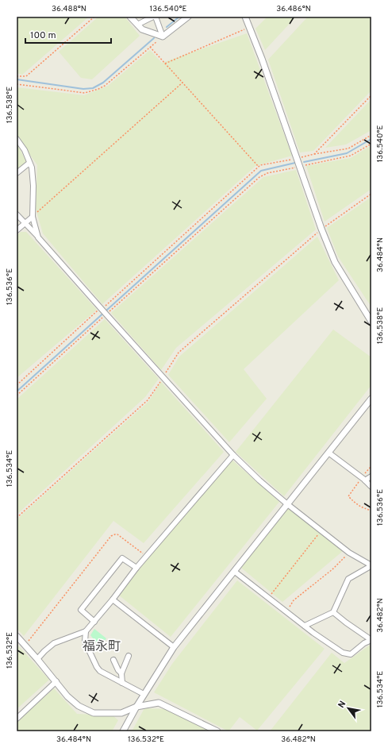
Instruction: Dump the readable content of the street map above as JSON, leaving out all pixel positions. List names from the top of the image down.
{
  "districts": ["福永町"],
  "scale_bar": "100 m",
  "north": "top left",
  "coordinates": [
    "36.488°N",
    "136.540°E",
    "36.486°N",
    "136.538°E",
    "36.484°N",
    "136.536°E",
    "136.534°E",
    "36.482°N",
    "136.532°E"
  ]
}
